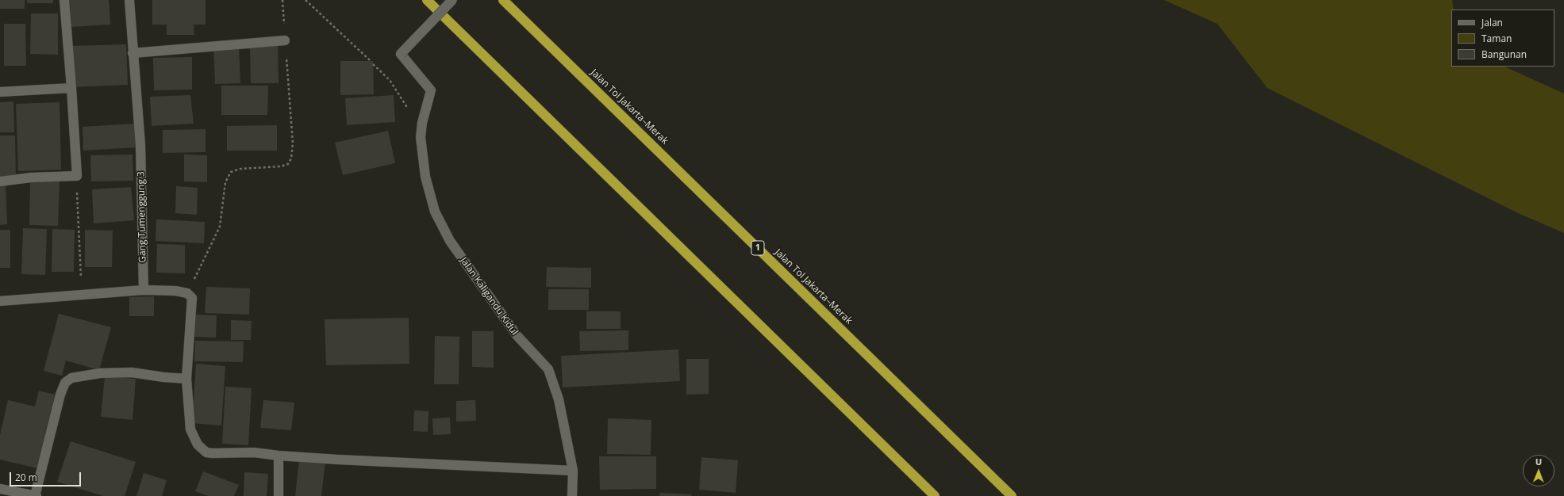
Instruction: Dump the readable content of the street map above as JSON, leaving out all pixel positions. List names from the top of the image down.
{
  "streets": {
    "highway": ["Jalan Tol Jakarta–Merak", "1"],
    "street": ["Gang Tumenggung 3", "Jalan Kaligandu Kidul"]
  },
  "legend": ["Jalan", "Taman", "Bangunan"],
  "scale_bar": "20 m",
  "north": "top"
}
